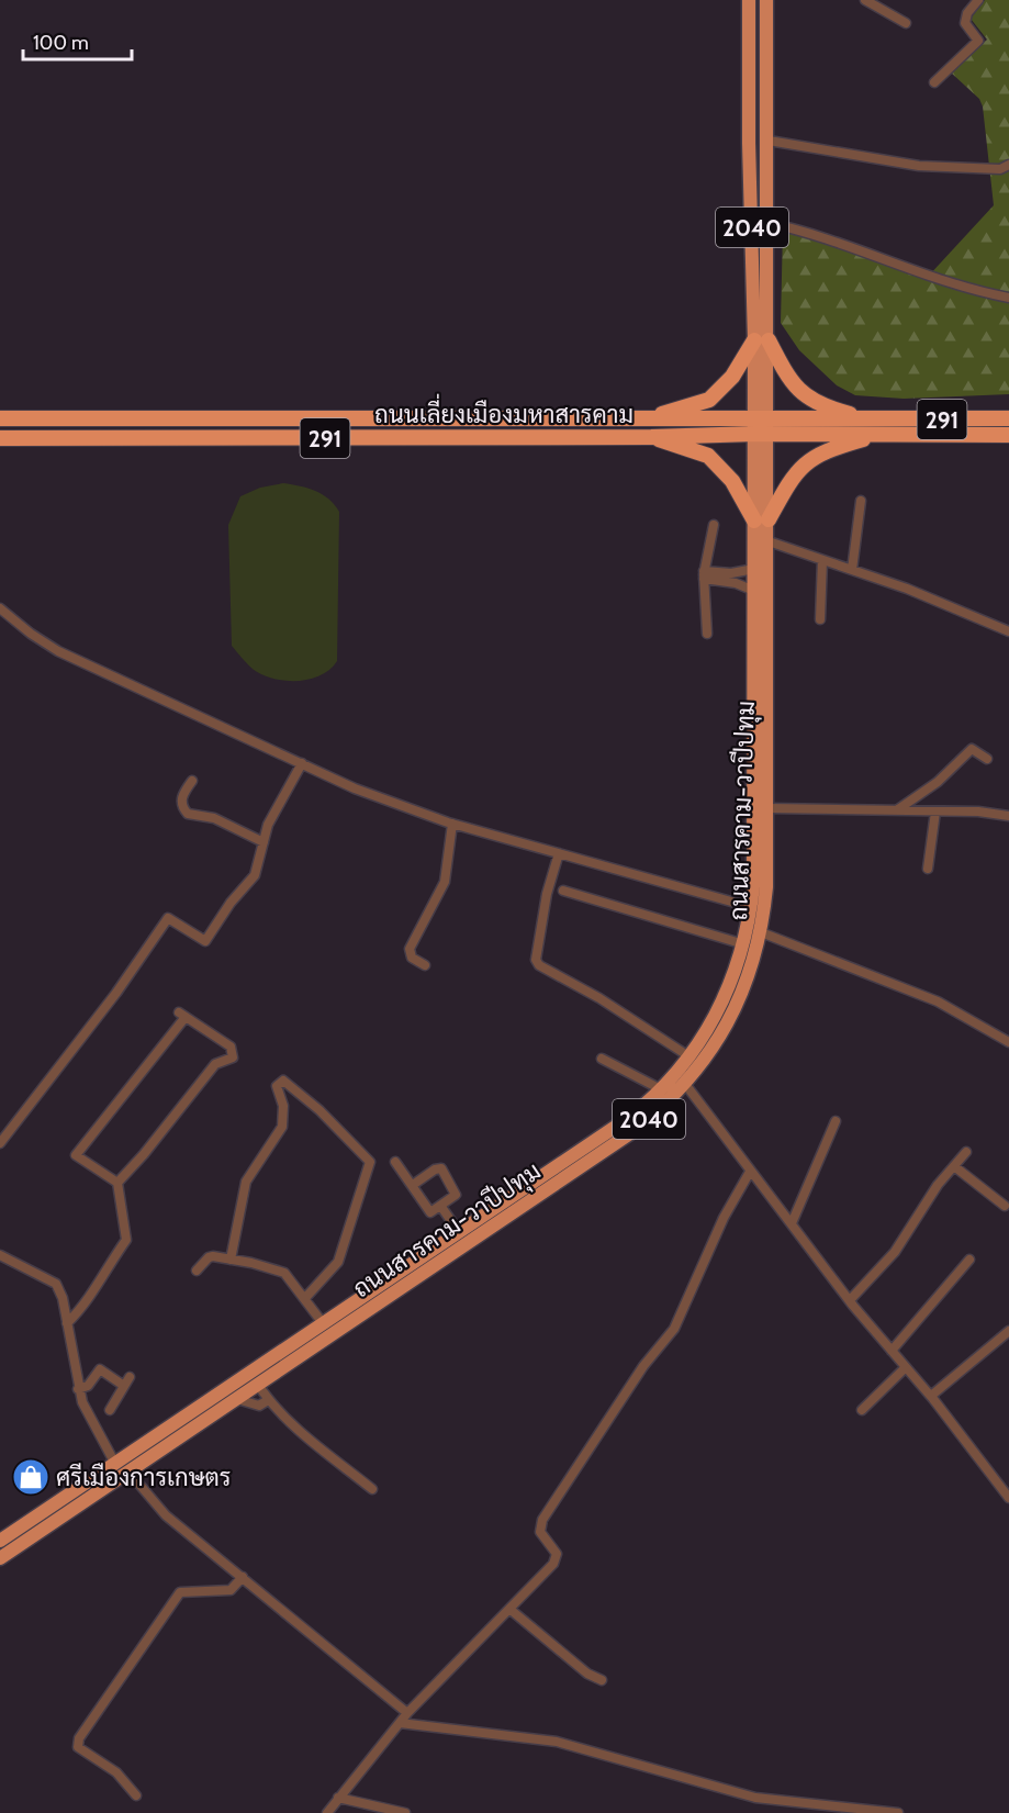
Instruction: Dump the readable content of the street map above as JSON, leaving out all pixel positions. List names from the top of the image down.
{
  "streets": {
    "highway": ["ถนนเลี่ยงเมืองมหาสารคาม", "291"],
    "main road": ["2040", "ถนนสารคาม-วาปีปทุม"]
  },
  "crossings": [
    ["ถนนเลี่ยงเมืองมหาสารคาม", "ถนนสารคาม-วาปีปทุม"]
  ],
  "places": {
    "shop": ["ศรีเมืองการเกษตร"]
  },
  "scale_bar": "100 m"
}
